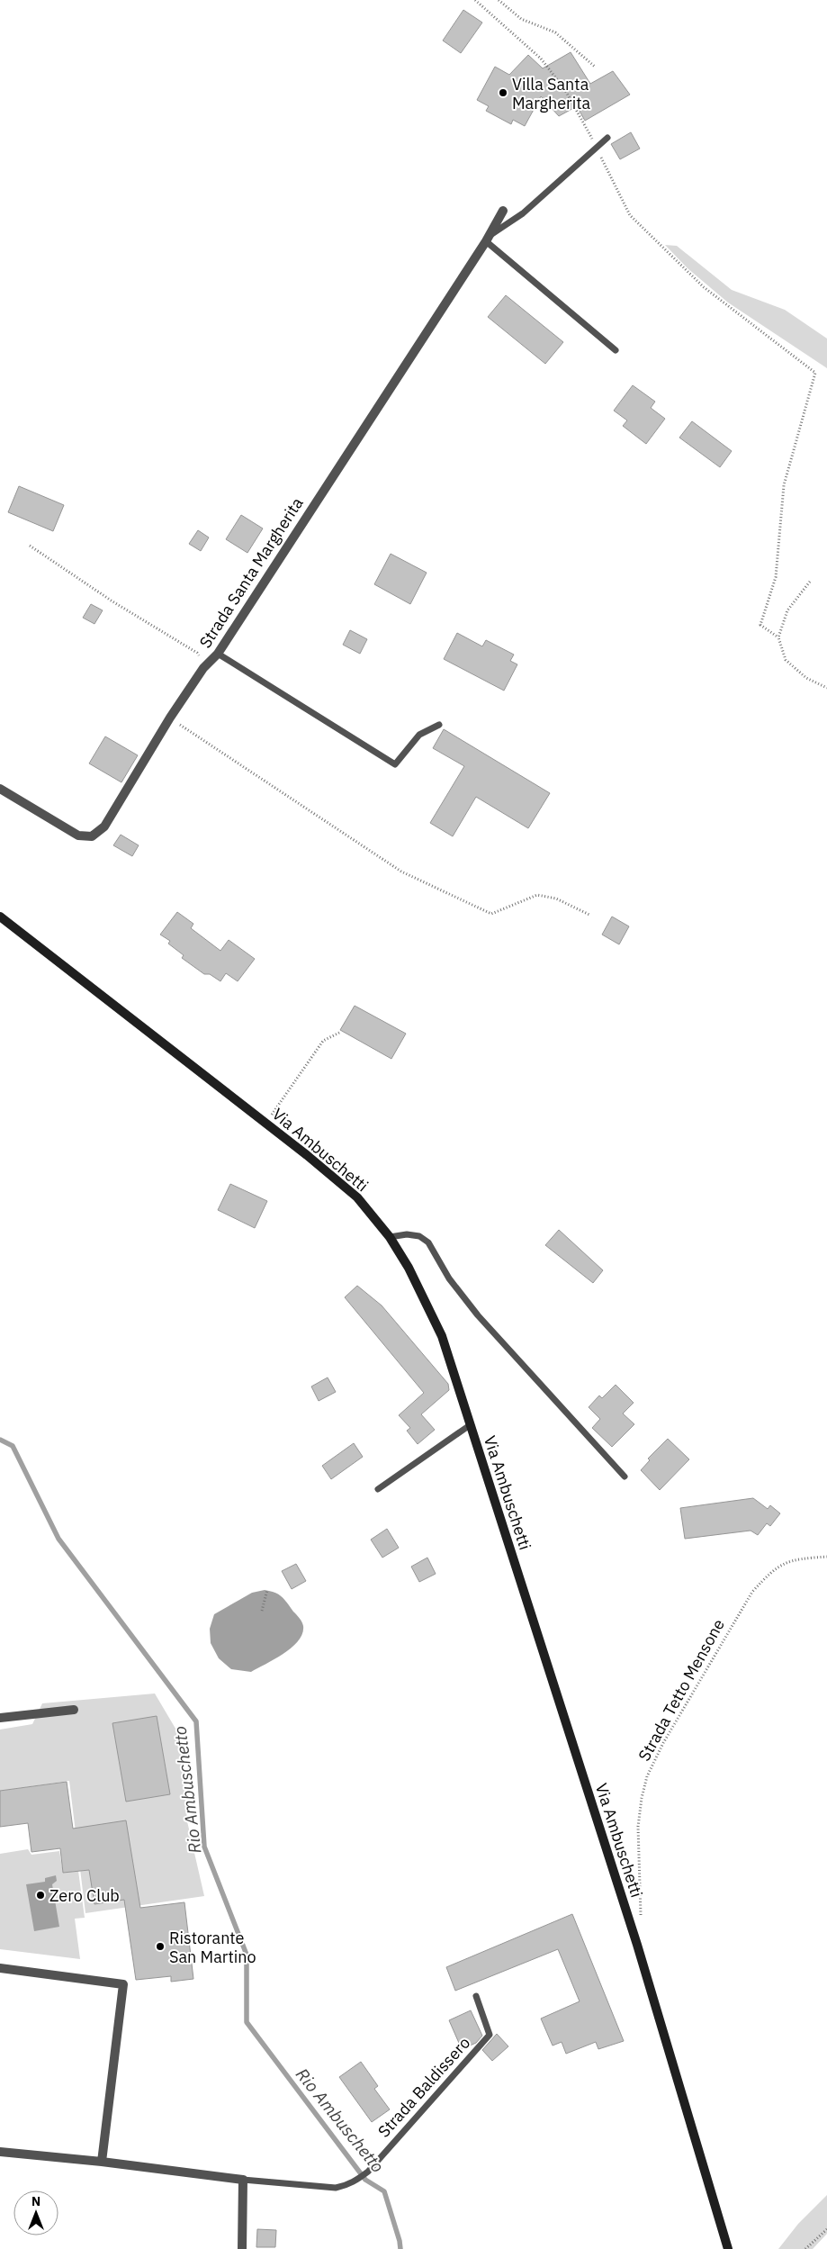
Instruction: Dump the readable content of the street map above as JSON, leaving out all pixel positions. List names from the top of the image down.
{
  "streets": {
    "street": ["Strada Santa Margherita", "Via Ambuschetti", "Strada Baldissero"],
    "path": ["Strada Tetto Mensone"]
  },
  "water": ["Rio Ambuschetto"],
  "places": ["Villa Santa Margherita", "Zero Club", "Ristorante San Martino"],
  "north": "top"
}
